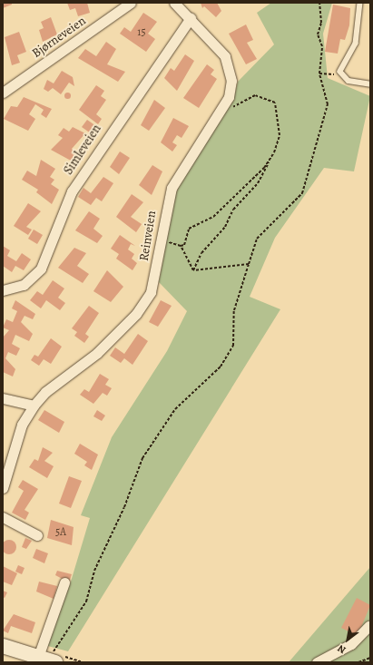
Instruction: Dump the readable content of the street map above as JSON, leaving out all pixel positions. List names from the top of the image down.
{
  "streets": {
    "street": ["Bjørneveien", "Simleveien", "Reinveien"]
  },
  "crossings": [
    ["Simleveien", "Reinveien"]
  ],
  "house_numbers": ["15", "5A"],
  "north": "bottom left"
}
